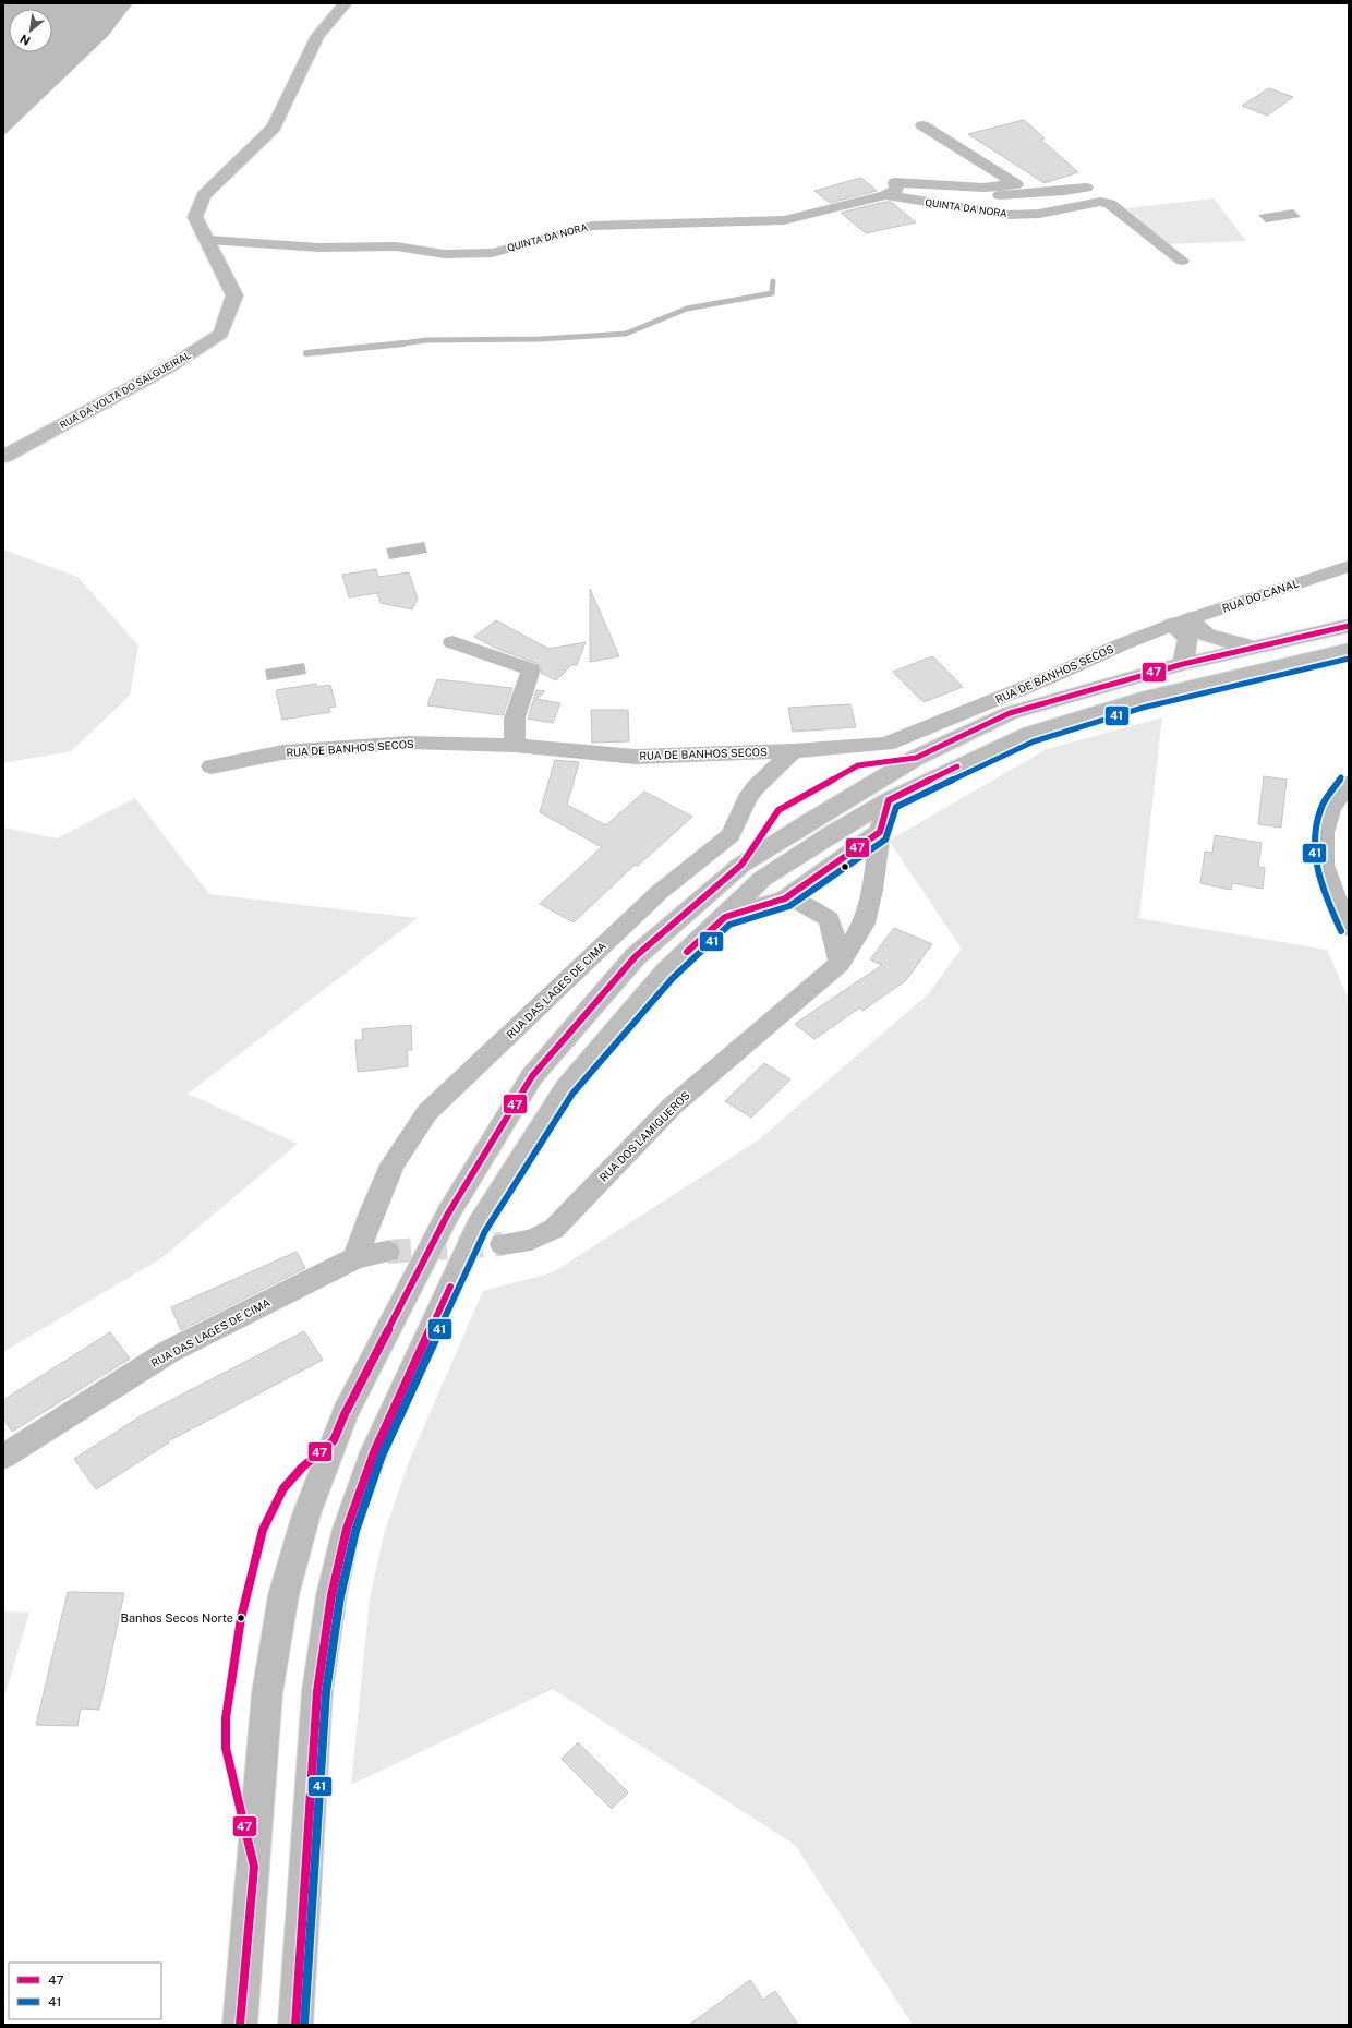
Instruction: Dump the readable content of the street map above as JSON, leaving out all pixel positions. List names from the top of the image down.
{
  "streets": {
    "main road": [
      "QUINTA DA NORA",
      "RUA DA VOLTA DO SALGUEIRAL",
      "RUA DO CANAL",
      "RUA DE BANHOS SECOS",
      "RUA DAS LAGES DE CIMA",
      "RUA DOS LAMIGUEROS"
    ]
  },
  "crossings": [
    ["QUINTA DA NORA", "RUA DA VOLTA DO SALGUEIRAL"],
    ["RUA DO CANAL", "RUA DE BANHOS SECOS"],
    ["RUA DE BANHOS SECOS", "RUA DAS LAGES DE CIMA"]
  ],
  "places": ["Banhos Secos Norte"],
  "lines": ["transit line 47", "transit line 41"],
  "legend": ["47", "41"],
  "north": "bottom left"
}
